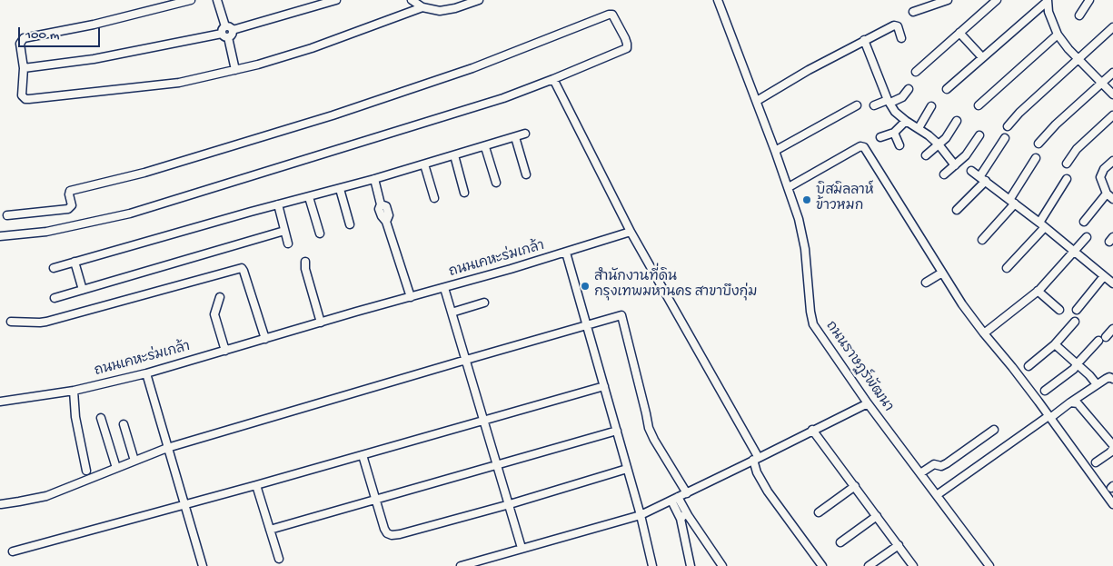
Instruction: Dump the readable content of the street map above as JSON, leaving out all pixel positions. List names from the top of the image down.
{
  "streets": {
    "street": ["ถนนเคหะร่มเกล้า", "ถนนราษฏร์พัฒนา"]
  },
  "places": ["บิสมิลลาห์ ข้าวหมก", "สำนักงานที่ดิน กรุงเทพมหานคร สาขาบึงกุ่ม"],
  "scale_bar": "100 m"
}
